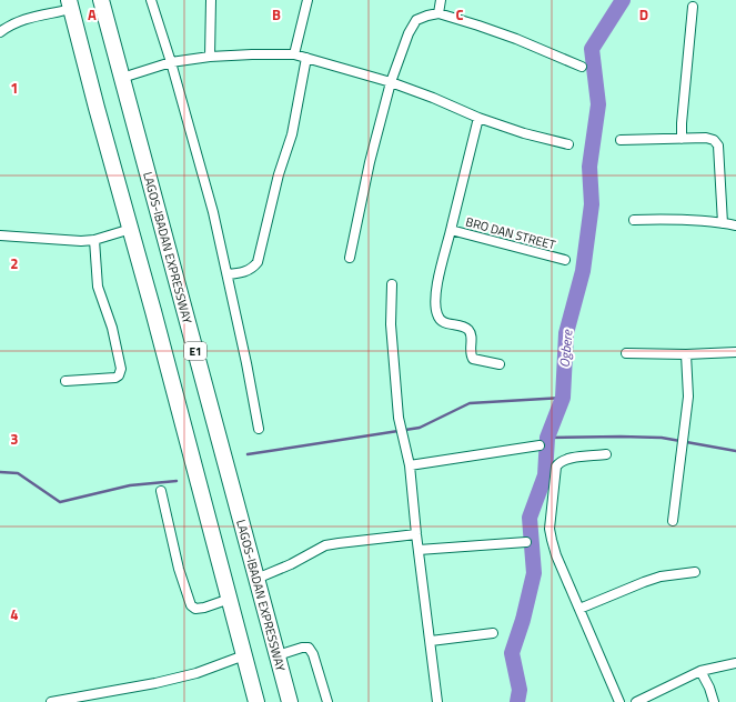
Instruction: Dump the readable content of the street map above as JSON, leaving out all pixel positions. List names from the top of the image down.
{
  "streets": {
    "highway": ["LAGOS-IBADAN EXPRESSWAY", "E1"],
    "street": ["BRO DAN STREET"]
  },
  "water": ["Ogbere"],
  "grid": {
    "columns": [
      "A",
      "B",
      "C",
      "D"
    ],
    "rows": [
      "1",
      "2",
      "3",
      "4"
    ]
  }
}
